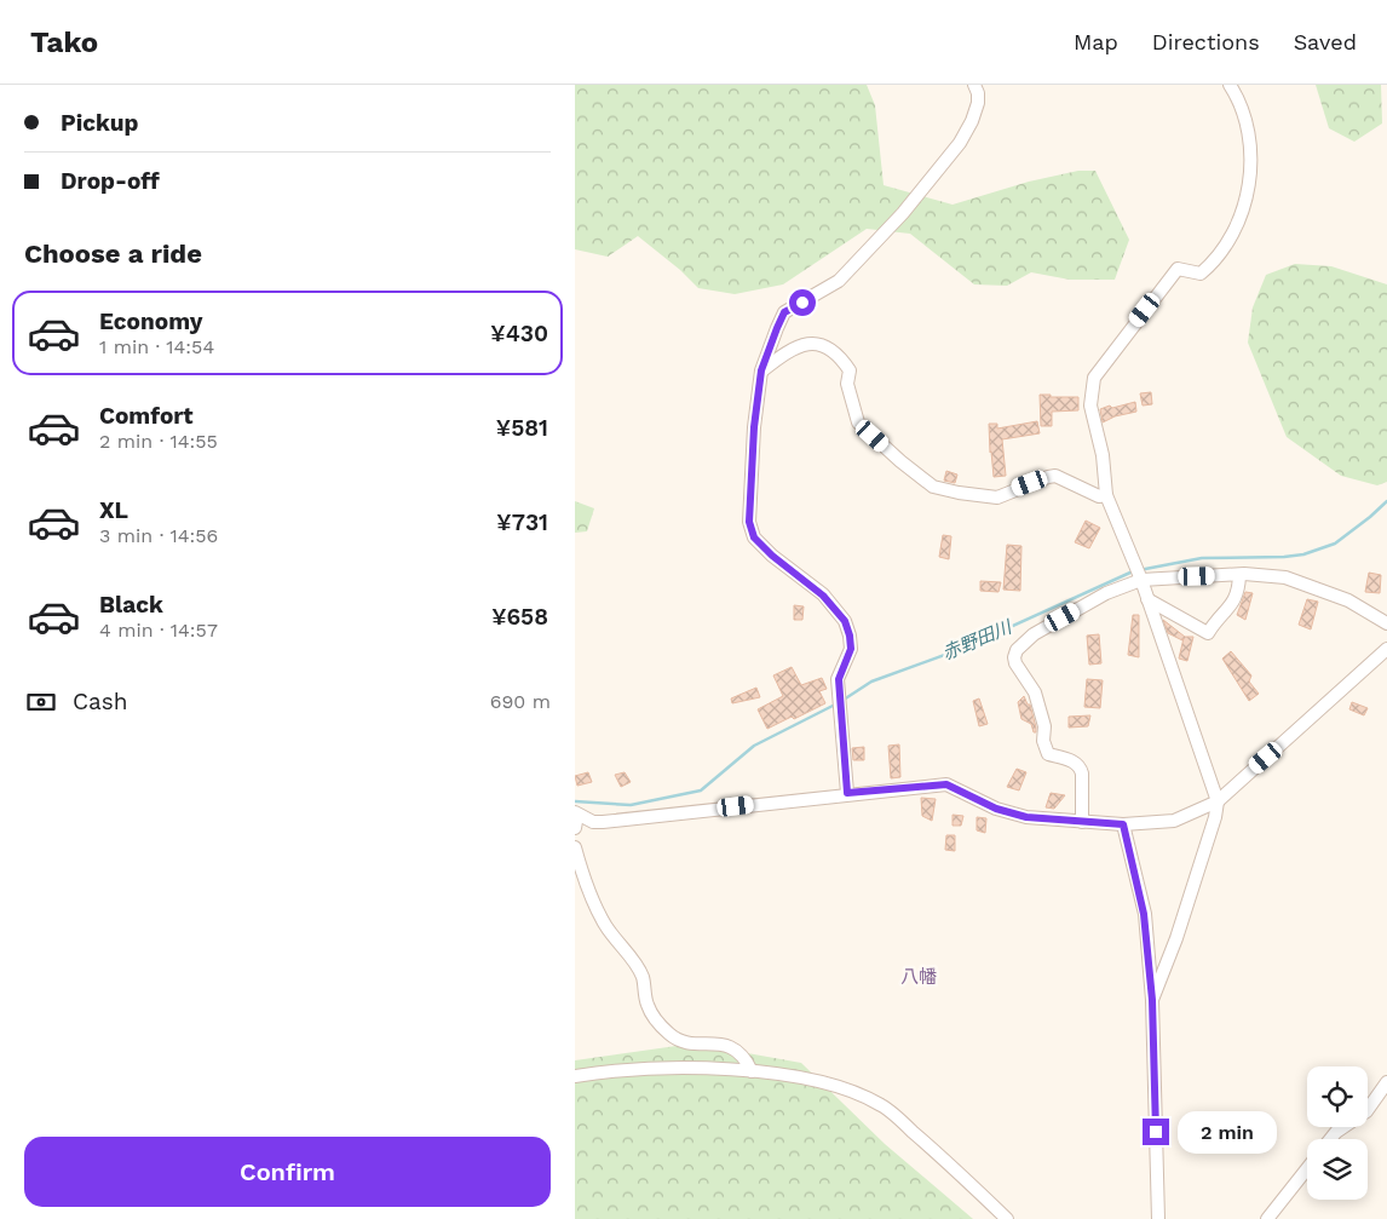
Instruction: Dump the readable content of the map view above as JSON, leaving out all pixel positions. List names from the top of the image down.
{
  "districts": ["八幡"],
  "water": ["赤野田川"],
  "page": {
    "header": "Tako",
    "nav": ["Map", "Directions", "Saved"],
    "banner": ["Pickup", "Drop-off"],
    "heading": "Choose a ride",
    "list": [
      {
        "name": "Economy",
        "note": "1 min · 14:54",
        "value": "¥430"
      },
      {
        "name": "Comfort",
        "note": "2 min · 14:55",
        "value": "¥581"
      },
      {
        "name": "XL",
        "note": "3 min · 14:56",
        "value": "¥731"
      },
      {
        "name": "Black",
        "note": "4 min · 14:57",
        "value": "¥658"
      }
    ],
    "pay": ["Cash", "690 m"],
    "bubble": "2 min",
    "buttons": "Confirm"
  }
}
